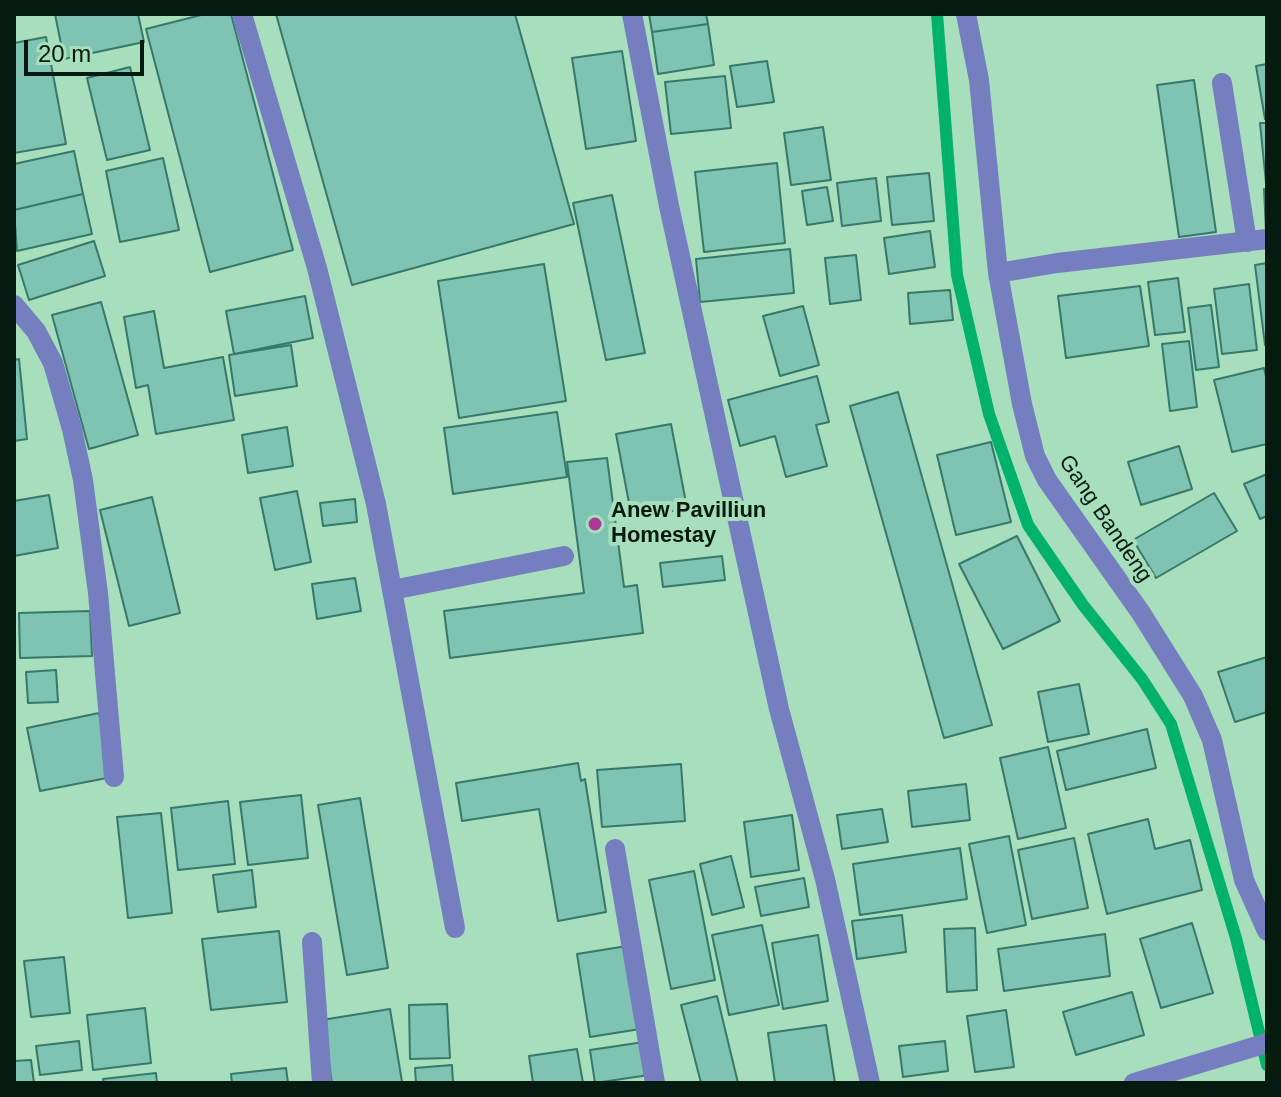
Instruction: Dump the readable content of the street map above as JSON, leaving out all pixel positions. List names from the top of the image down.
{
  "streets": {
    "street": ["Gang Bandeng"]
  },
  "places": ["Anew Pavilliun Homestay"],
  "scale_bar": "20 m"
}
